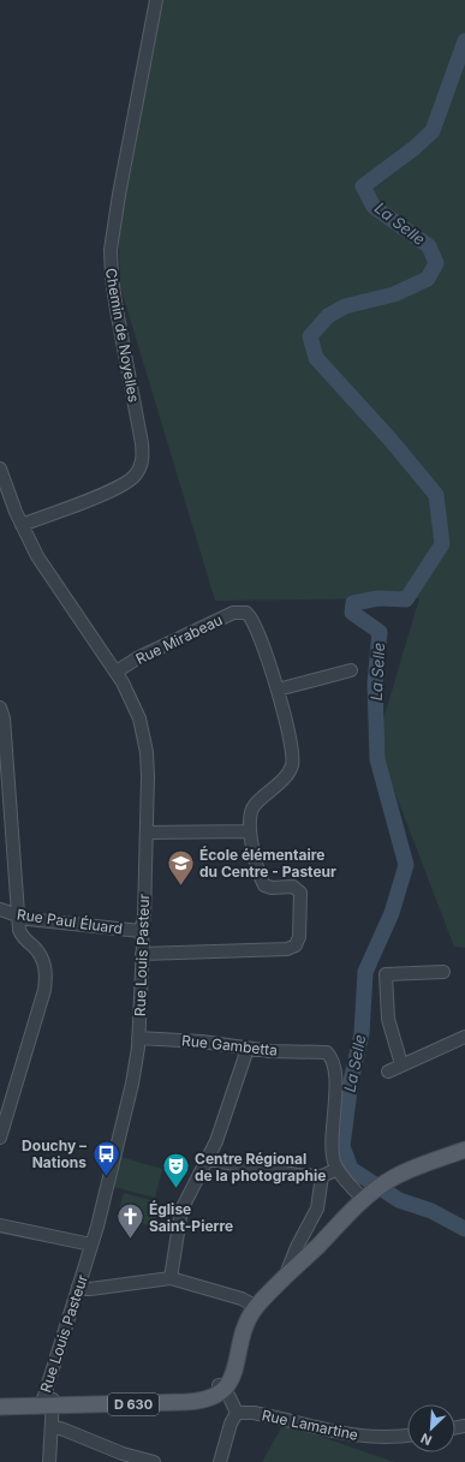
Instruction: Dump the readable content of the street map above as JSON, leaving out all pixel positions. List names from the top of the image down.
{
  "streets": {
    "main road": ["D 630"],
    "street": [
      "Chemin de Noyelles",
      "Rue Mirabeau",
      "Rue Paul Éluard",
      "Rue Louis Pasteur",
      "Rue Gambetta",
      "Rue Lamartine"
    ]
  },
  "crossings": [
    ["Chemin de Noyelles", "Rue Louis Pasteur"],
    ["Rue Mirabeau", "Rue Louis Pasteur"],
    ["Rue Paul Éluard", "Rue Louis Pasteur"],
    ["Rue Louis Pasteur", "Rue Gambetta"],
    ["Rue Louis Pasteur", "D 630"]
  ],
  "water": ["La Selle"],
  "places": {
    "school or university": ["École élémentaire du Centre - Pasteur"],
    "bus stop": ["Douchy – Nations"],
    "theatre": ["Centre Régional de la photographie"],
    "church": ["Église Saint-Pierre"]
  },
  "north": "bottom left"
}
